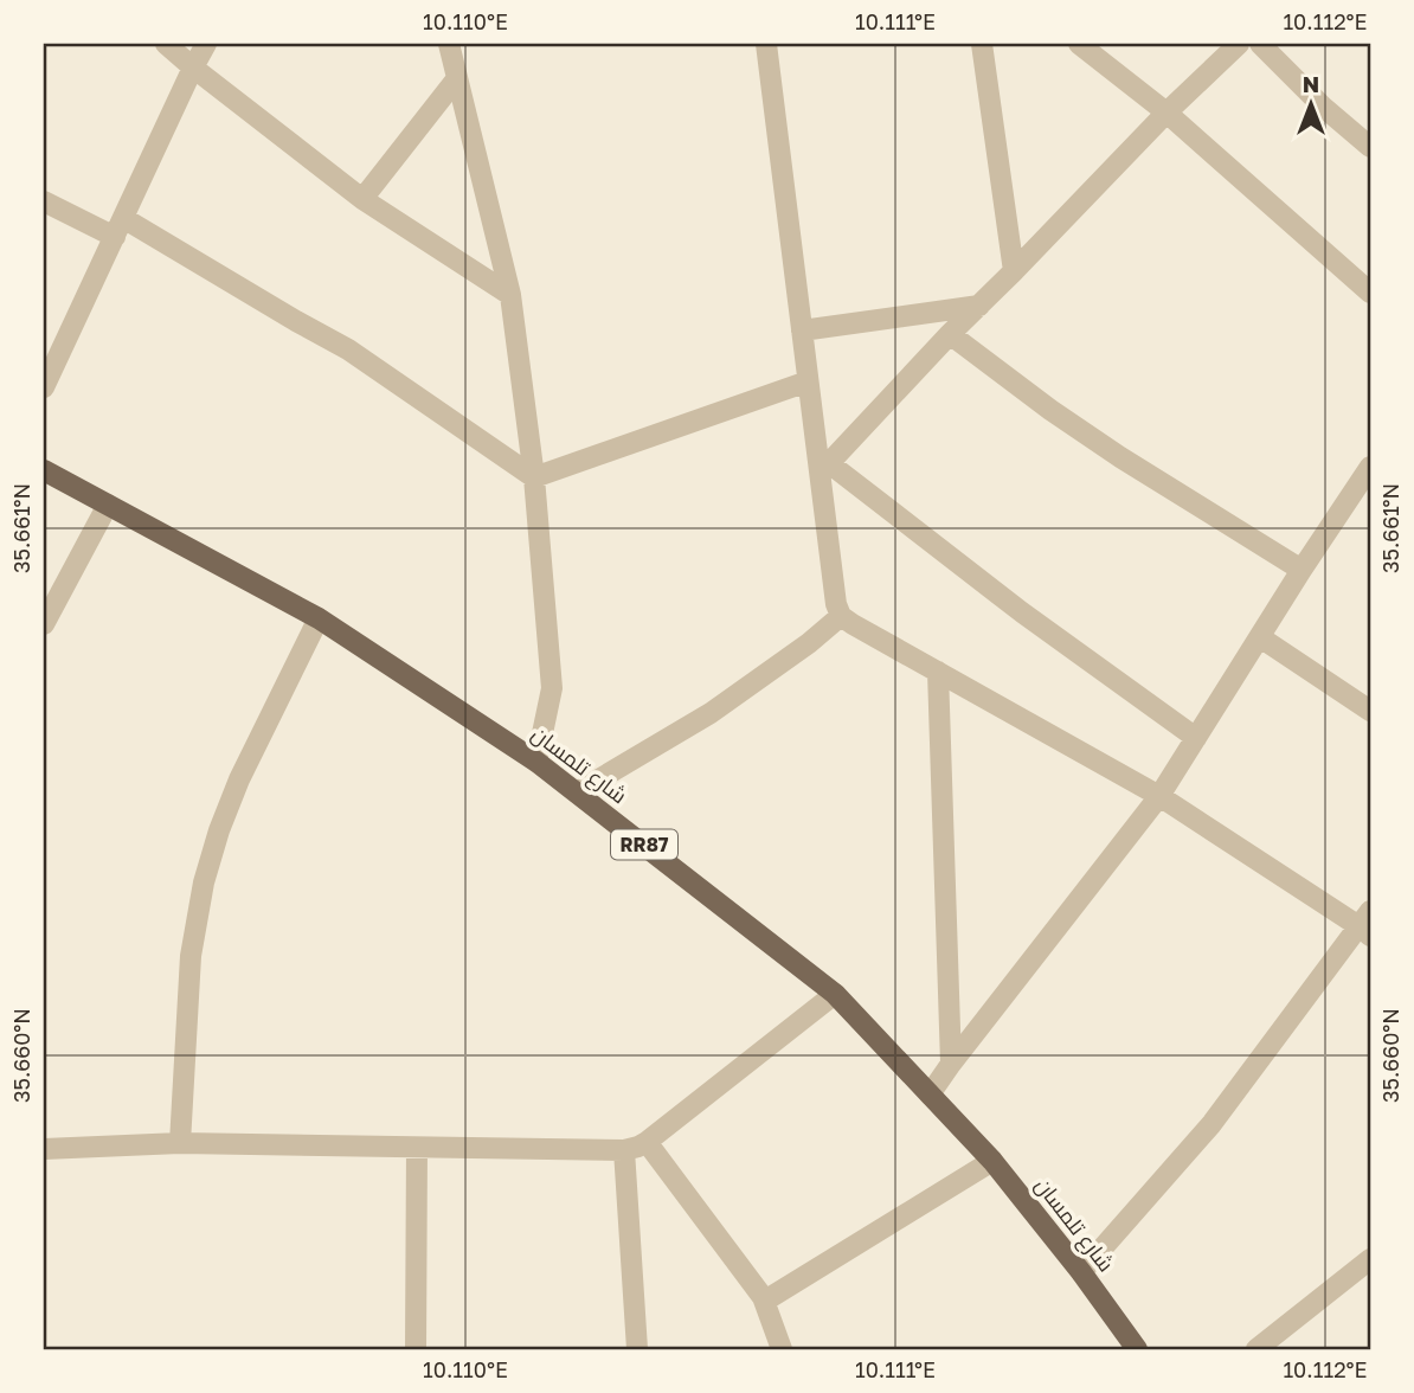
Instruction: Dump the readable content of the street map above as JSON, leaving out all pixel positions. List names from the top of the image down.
{
  "streets": {
    "main road": ["شارع تلمسان", "RR87"]
  },
  "north": "top",
  "coordinates": [
    "10.110°E",
    "10.111°E",
    "10.112°E",
    "35.661°N",
    "35.660°N"
  ]
}
